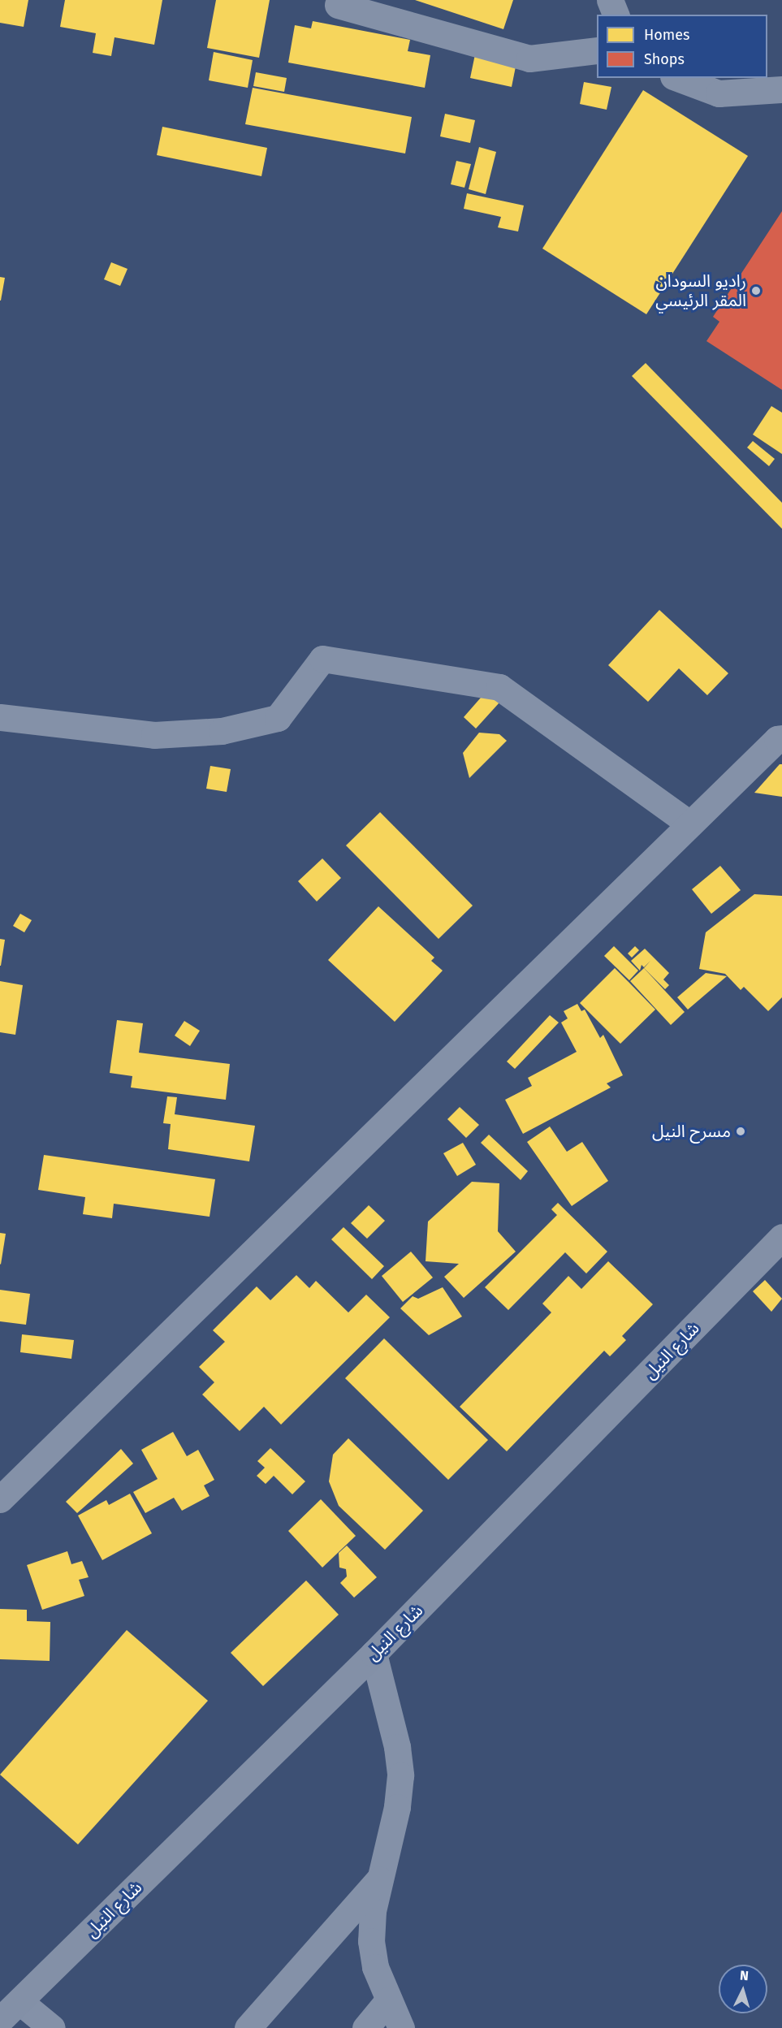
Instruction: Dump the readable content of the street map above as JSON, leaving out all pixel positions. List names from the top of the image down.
{
  "streets": {
    "main road": ["شارع النيل"]
  },
  "places": ["راديو السودان المقر الرئيسي", "مسرح النيل"],
  "legend": ["Homes", "Shops"],
  "north": "top"
}
